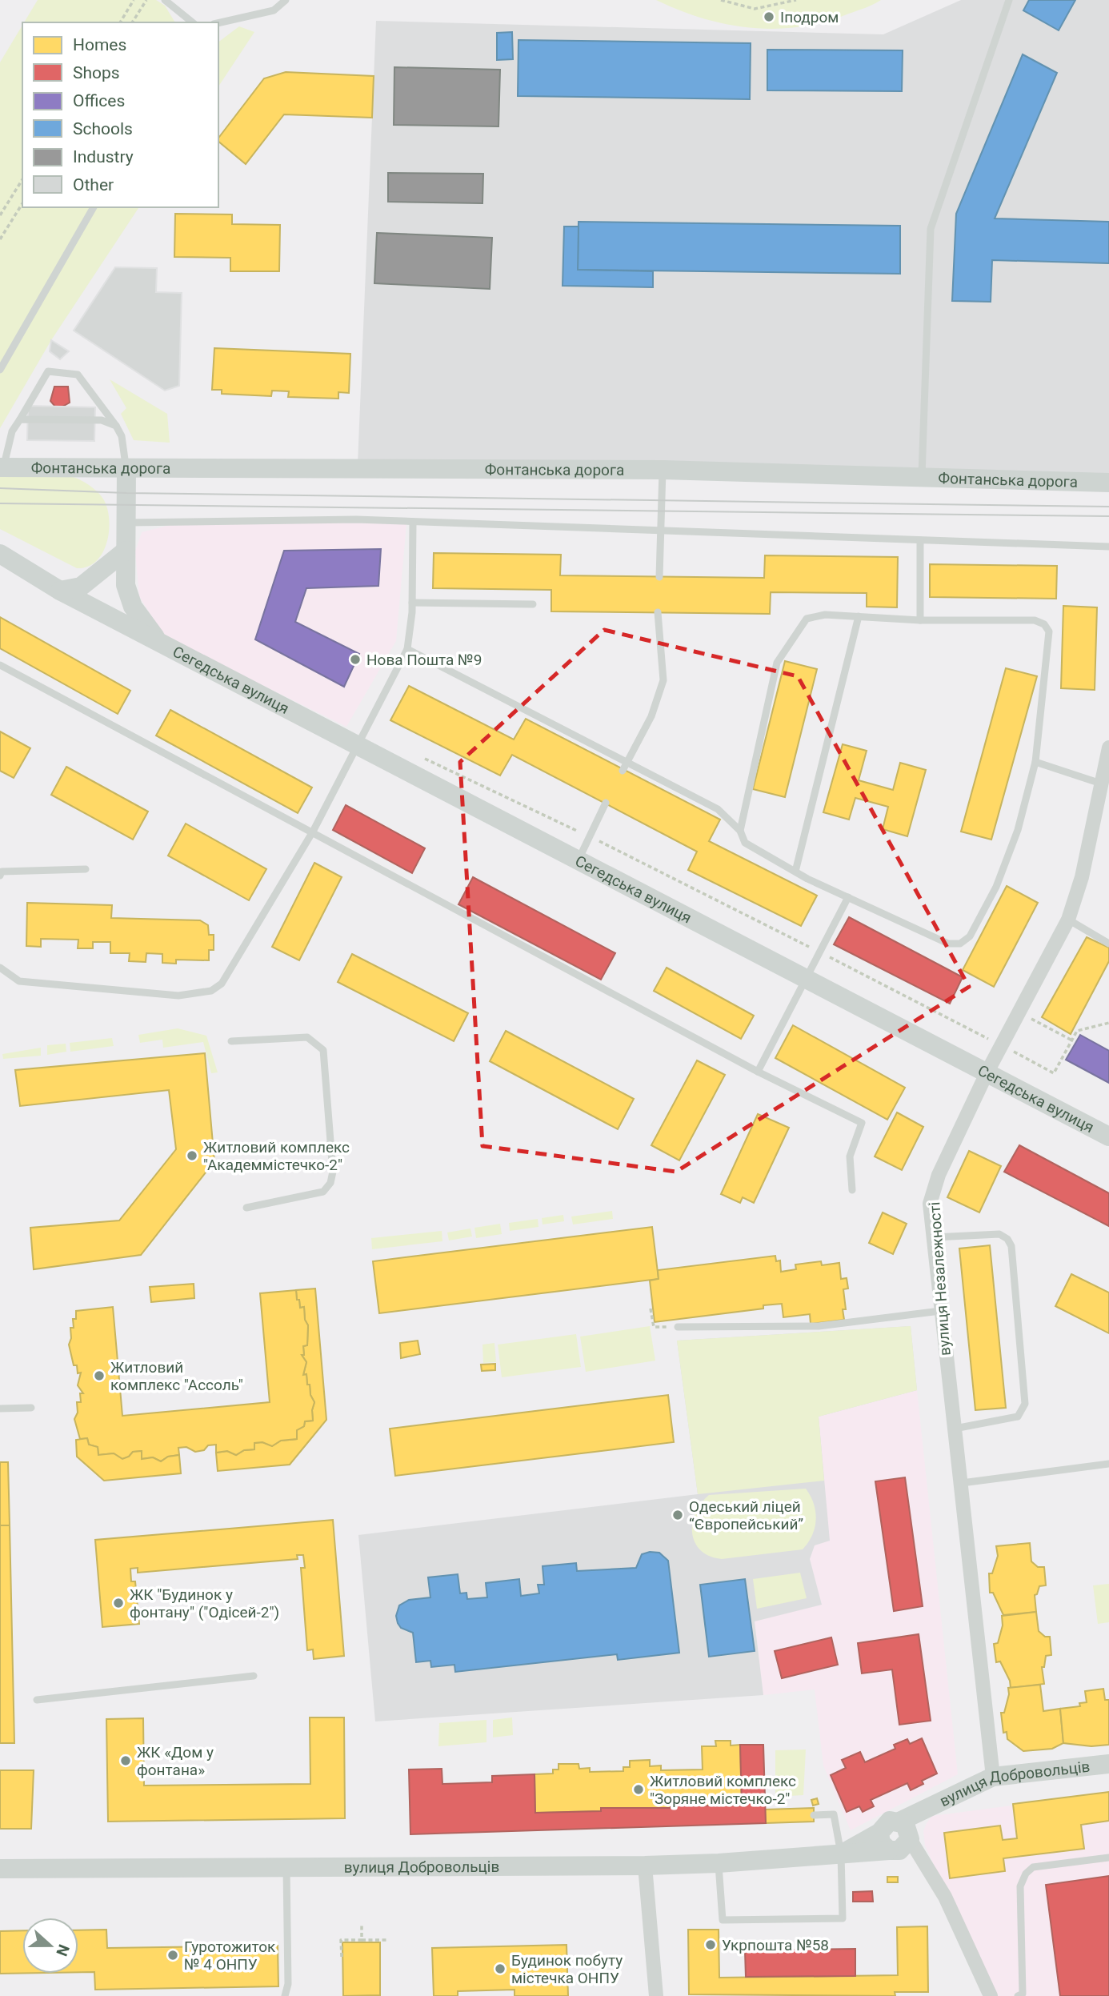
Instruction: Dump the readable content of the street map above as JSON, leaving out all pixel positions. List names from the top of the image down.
{
  "streets": {
    "main road": ["Фонтанська дорога", "Сегедська вулиця", "вулиця Добровольців"],
    "street": ["вулиця Незалежності"]
  },
  "crossings": [
    ["Фонтанська дорога", "Сегедська вулиця"],
    ["Сегедська вулиця", "вулиця Незалежності"],
    ["вулиця Незалежності", "вулиця Добровольців"]
  ],
  "places": [
    "Іподром",
    "Нова Пошта №9",
    "Житловий комплекс \"Академмістечко-2\"",
    "Житловий комплекс \"Ассоль\"",
    "Одеський ліцей “Європейський”",
    "ЖК \"Будинок у фонтану\" (\"Одісей-2\")",
    "ЖК «Дом у фонтана»",
    "Житловий комплекс \"Зоряне містечко-2\"",
    "Укрпошта №58",
    "Гуротожиток № 4 ОНПУ",
    "Будинок побуту містечка ОНПУ"
  ],
  "legend": [
    "Homes",
    "Shops",
    "Offices",
    "Schools",
    "Industry",
    "Other"
  ],
  "north": "right"
}
